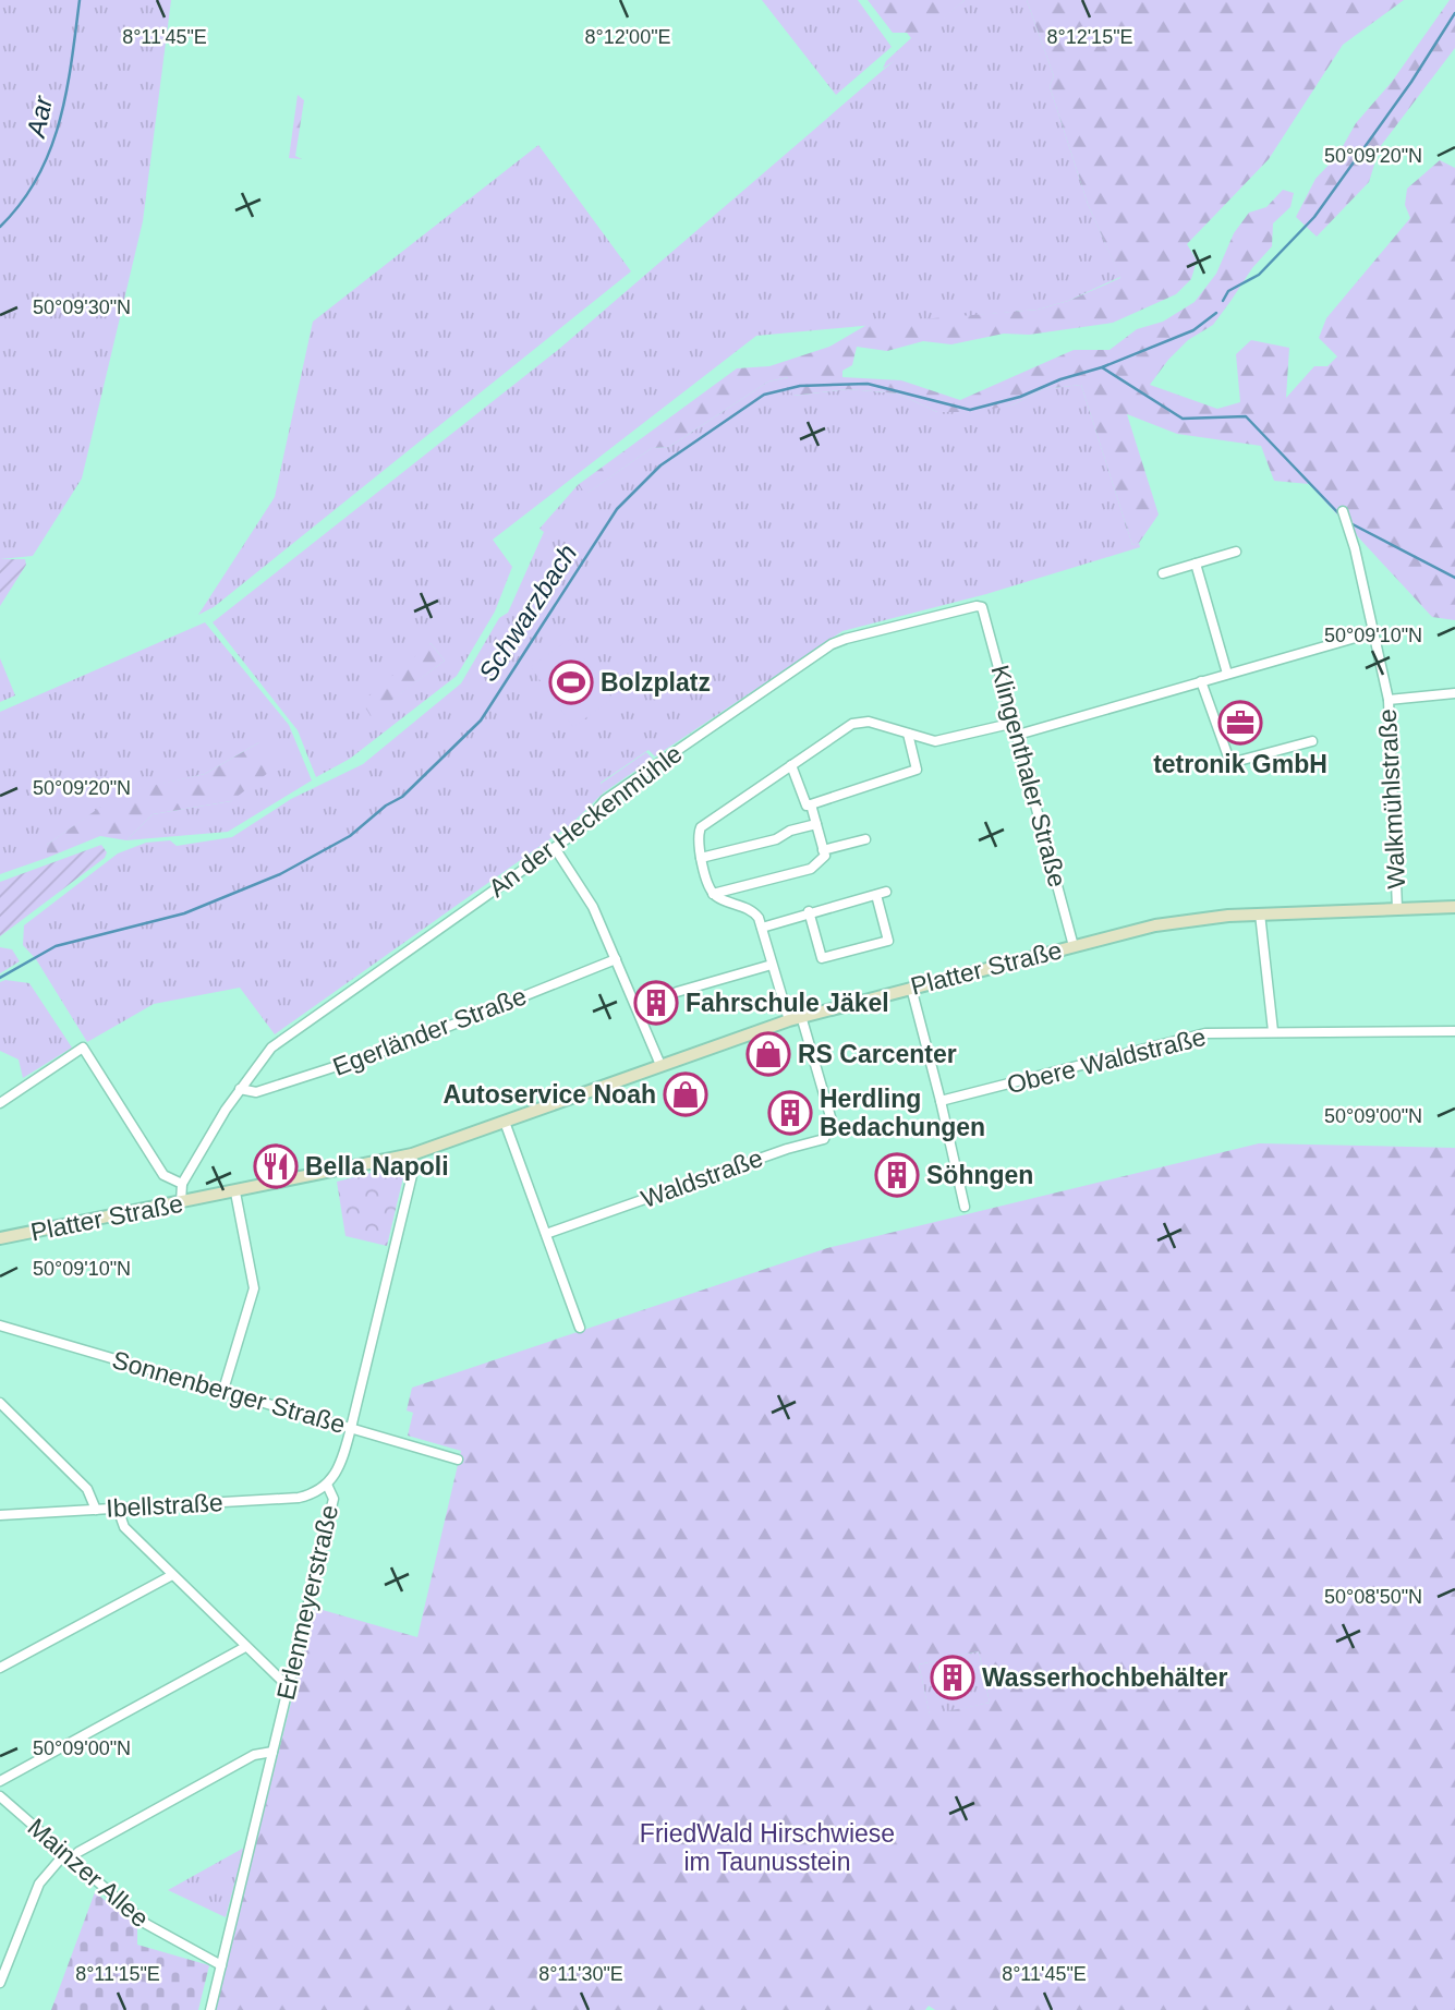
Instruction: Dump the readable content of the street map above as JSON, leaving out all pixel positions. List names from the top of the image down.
{
  "streets": {
    "main road": ["Platter Straße"],
    "street": [
      "Klingenthaler Straße",
      "Walkmühlstraße",
      "An der Heckenmühle",
      "Egerländer Straße",
      "Obere Waldstraße",
      "Waldstraße",
      "Sonnenberger Straße",
      "Ibellstraße",
      "Erlenmeyerstraße",
      "Mainzer Allee"
    ]
  },
  "crossings": [
    ["Klingenthaler Straße", "An der Heckenmühle"],
    ["Klingenthaler Straße", "Platter Straße"],
    ["Walkmühlstraße", "Platter Straße"],
    ["An der Heckenmühle", "Egerländer Straße"],
    ["Platter Straße", "Waldstraße"],
    ["Platter Straße", "Erlenmeyerstraße"],
    ["Sonnenberger Straße", "Erlenmeyerstraße"],
    ["Ibellstraße", "Erlenmeyerstraße"],
    ["Erlenmeyerstraße", "Mainzer Allee"]
  ],
  "water": ["Aar", "Schwarzbach"],
  "parks": ["FriedWald Hirschwiese im Taunusstein"],
  "places": {
    "sports": ["Bolzplatz"],
    "office": ["tetronik GmbH"],
    "building": [
      "Fahrschule Jäkel",
      "Herdling Bedachungen",
      "Söhngen",
      "Wasserhochbehälter"
    ],
    "shop": ["RS Carcenter", "Autoservice Noah"],
    "restaurant": ["Bella Napoli"]
  },
  "coordinates": [
    "8°12'15\"E",
    "8°11'45\"E",
    "8°12'00\"E",
    "50°09'20\"N",
    "50°09'30\"N",
    "50°09'10\"N",
    "50°09'00\"N",
    "50°08'50\"N",
    "8°11'15\"E",
    "8°11'30\"E"
  ]
}
